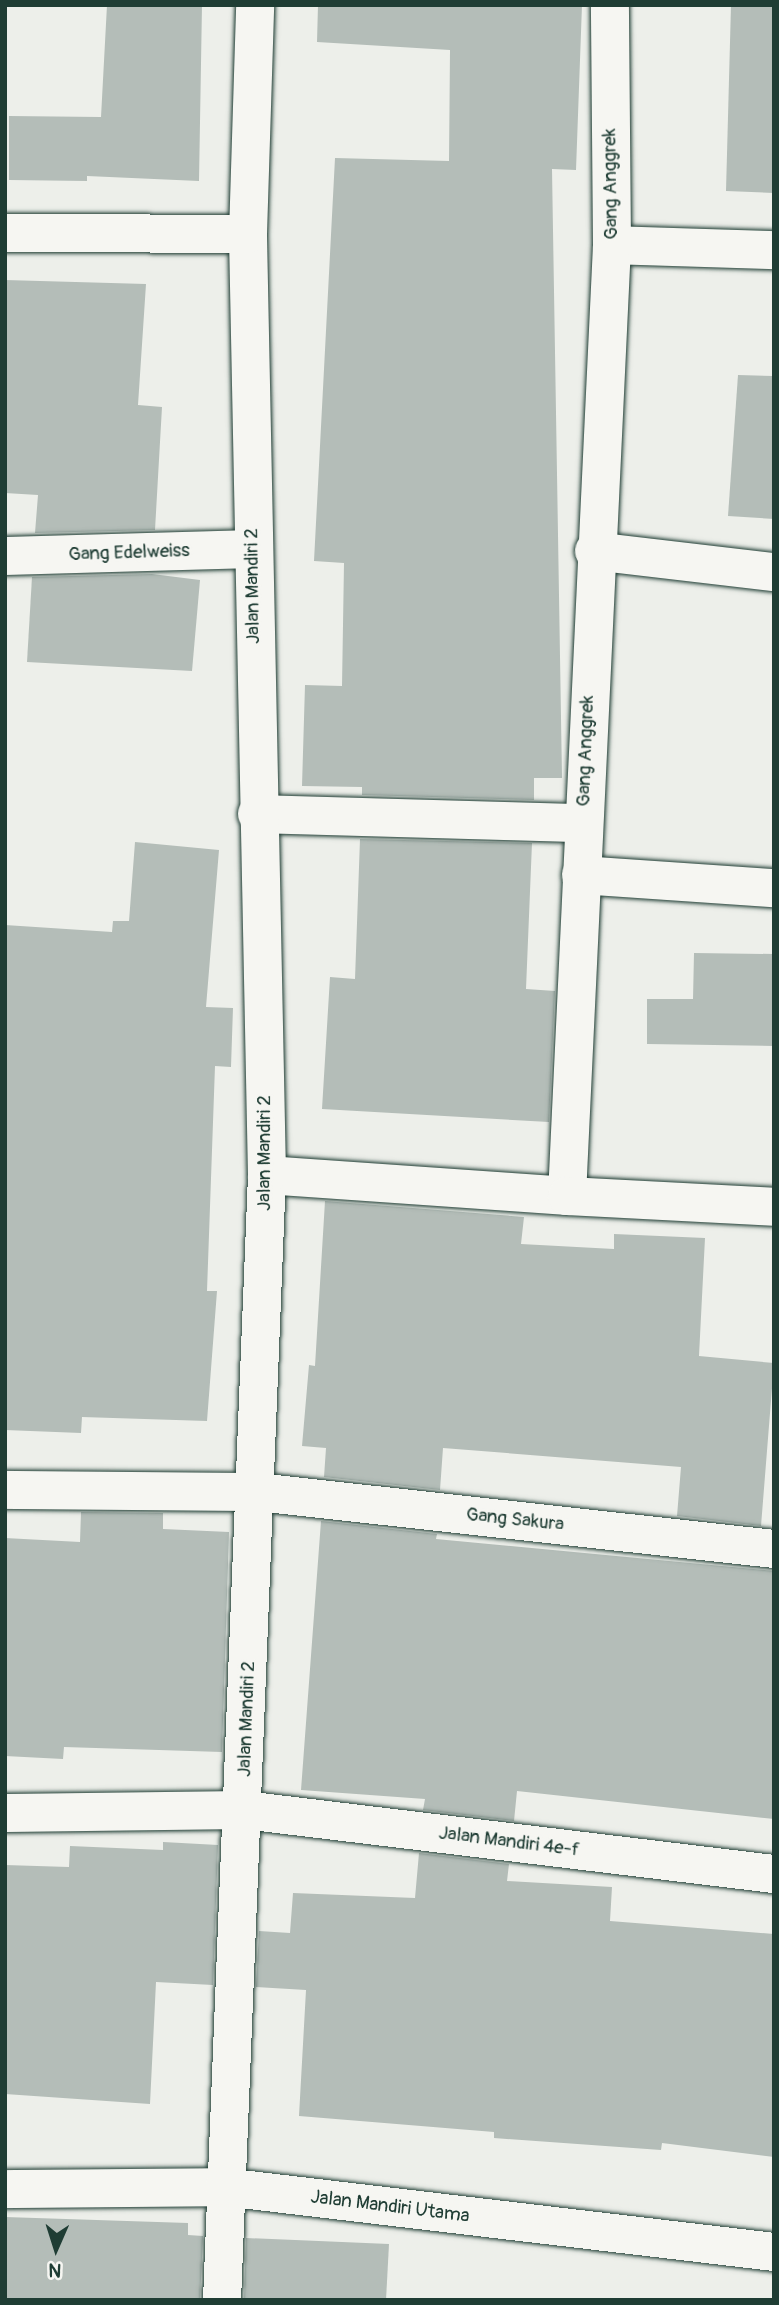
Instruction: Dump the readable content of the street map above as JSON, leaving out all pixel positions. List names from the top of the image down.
{
  "streets": {
    "street": [
      "Gang Anggrek",
      "Gang Edelweiss",
      "Jalan Mandiri 2",
      "Gang Sakura",
      "Jalan Mandiri 4e-f",
      "Jalan Mandiri Utama"
    ]
  },
  "crossings": [
    ["Gang Edelweiss", "Jalan Mandiri 2"],
    ["Jalan Mandiri 2", "Gang Sakura"],
    ["Jalan Mandiri 2", "Jalan Mandiri 4e-f"],
    ["Jalan Mandiri 2", "Jalan Mandiri Utama"]
  ],
  "north": "bottom"
}
